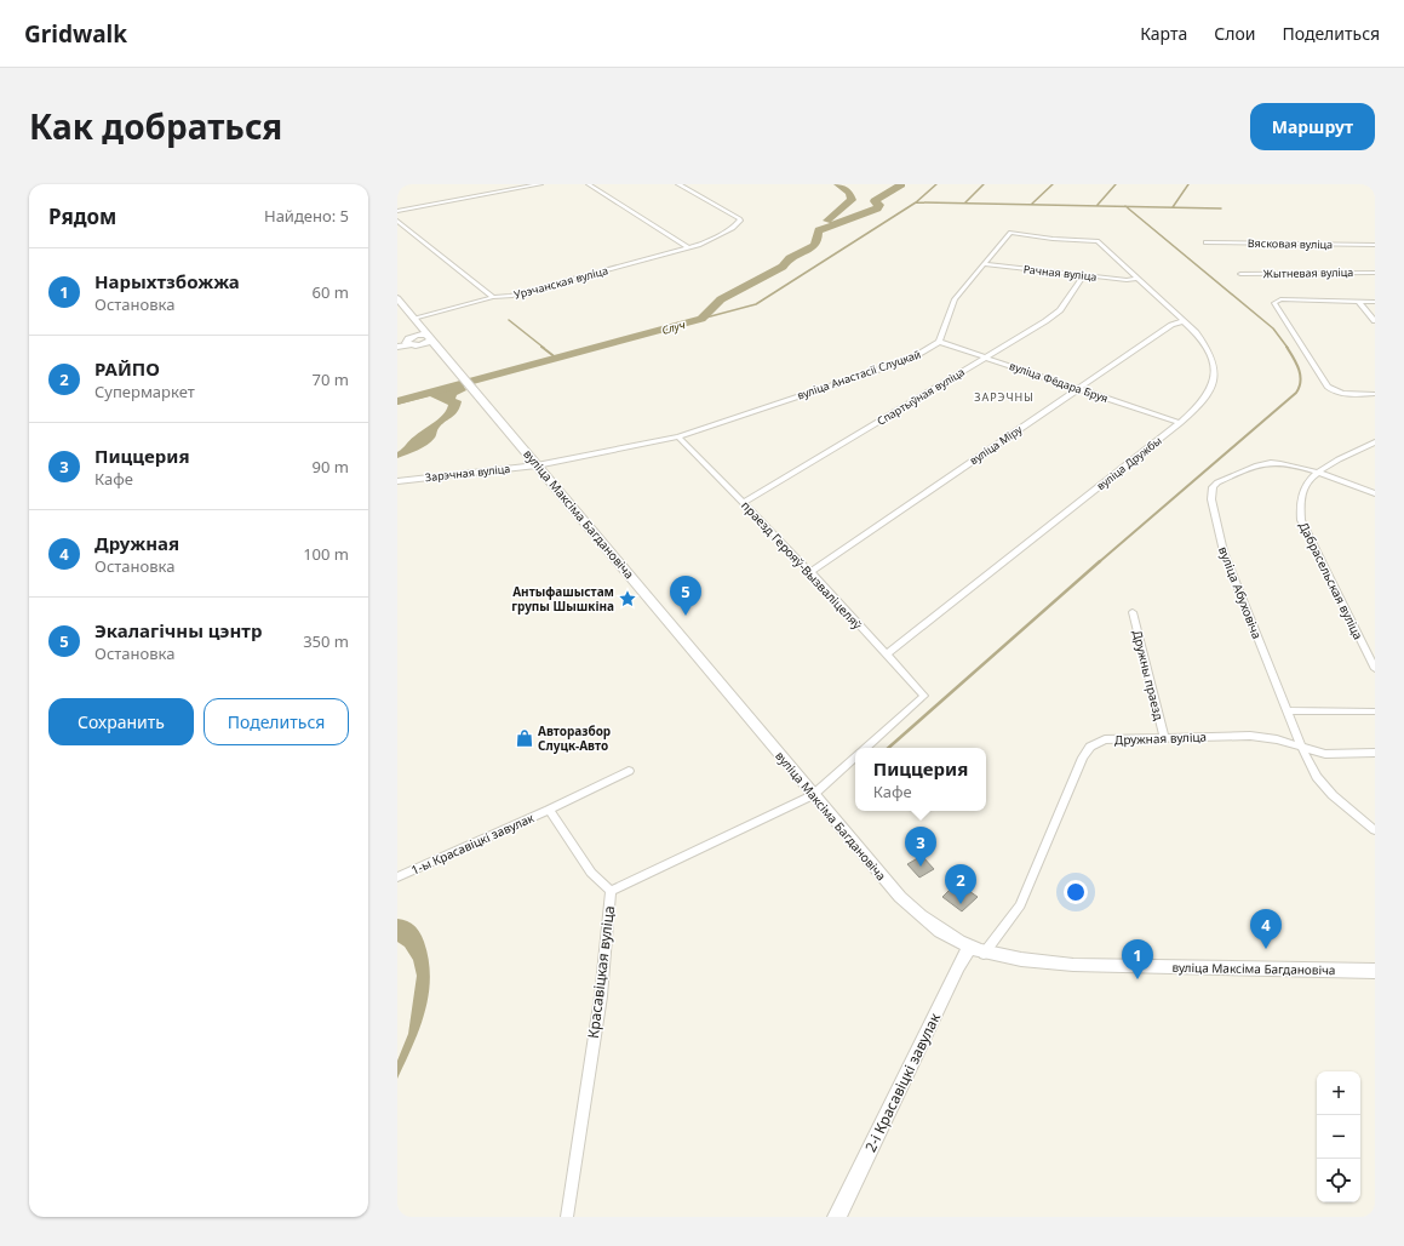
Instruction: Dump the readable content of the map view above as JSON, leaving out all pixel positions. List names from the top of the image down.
{
  "streets": {
    "main road": ["вуліца Максіма Багдановіча", "2-і Красавіцкі завулак"],
    "street": [
      "Вясковая вуліца",
      "Рачная вуліца",
      "Жытневая вуліца",
      "Урэчанская вуліца",
      "вуліца Анастасіі Слуцкай",
      "вуліца Фёдара Бруя",
      "Спартыўная вуліца",
      "вуліца Міру",
      "вуліца Дружбы",
      "Зарэчная вуліца",
      "праезд Герояў-Вызваліцеляў",
      "Дабрасельская вуліца",
      "вуліца Абуховіча",
      "Дружны праезд",
      "Дружная вуліца",
      "1-ы Красавіцкі завулак",
      "Красавіцкая вуліца"
    ]
  },
  "crossings": [
    ["Рачная вуліца", "Спартыўная вуліца"],
    ["Рачная вуліца", "вуліца Дружбы"],
    ["Урэчанская вуліца", "вуліца Максіма Багдановіча"],
    ["вуліца Анастасіі Слуцкай", "вуліца Фёдара Бруя"],
    ["вуліца Анастасіі Слуцкай", "Зарэчная вуліца"],
    ["вуліца Анастасіі Слуцкай", "вуліца Максіма Багдановіча"],
    ["вуліца Анастасіі Слуцкай", "праезд Герояў-Вызваліцеляў"],
    ["вуліца Фёдара Бруя", "Спартыўная вуліца"],
    ["вуліца Фёдара Бруя", "вуліца Міру"],
    ["вуліца Фёдара Бруя", "вуліца Дружбы"],
    ["Спартыўная вуліца", "праезд Герояў-Вызваліцеляў"],
    ["вуліца Міру", "вуліца Дружбы"],
    ["вуліца Міру", "праезд Герояў-Вызваліцеляў"],
    ["вуліца Дружбы", "праезд Герояў-Вызваліцеляў"],
    ["Зарэчная вуліца", "вуліца Максіма Багдановіча"],
    ["вуліца Максіма Багдановіча", "Дружная вуліца"],
    ["вуліца Максіма Багдановіча", "Красавіцкая вуліца"],
    ["вуліца Максіма Багдановіча", "2-і Красавіцкі завулак"],
    ["Дабрасельская вуліца", "вуліца Абуховіча"],
    ["вуліца Абуховіча", "Дружная вуліца"],
    ["Дружны праезд", "Дружная вуліца"],
    ["Дружная вуліца", "2-і Красавіцкі завулак"],
    ["1-ы Красавіцкі завулак", "Красавіцкая вуліца"]
  ],
  "districts": ["ЗАРЭЧНЫ"],
  "water": ["Случ"],
  "places": {
    "place": ["Антыфашыстам групы Шышкіна"],
    "shop": ["Авторазбор Слуцк-Авто"]
  },
  "page": {
    "header": "Gridwalk",
    "nav": ["Карта", "Слои", "Поделиться"],
    "title": "Как добраться",
    "buttons": [
      "Маршрут",
      ["Сохранить", "Поделиться"]
    ],
    "heading": ["Рядом", "Найдено: 5"],
    "list": [
      {
        "mark": "1",
        "name": "Нарыхтзбожжа",
        "note": "Остановка",
        "value": "60 m"
      },
      {
        "mark": "2",
        "name": "РАЙПО",
        "note": "Супермаркет",
        "value": "70 m"
      },
      {
        "mark": "3",
        "name": "Пиццерия",
        "note": "Кафе",
        "value": "90 m"
      },
      {
        "mark": "4",
        "name": "Дружная",
        "note": "Остановка",
        "value": "100 m"
      },
      {
        "mark": "5",
        "name": "Экалагічны цэнтр",
        "note": "Остановка",
        "value": "350 m"
      }
    ],
    "pins": [
      "5",
      "3",
      "2",
      "4",
      "1"
    ],
    "popup": ["Пиццерия", "Кафе"],
    "map_buttons": ["+", "−"]
  }
}
